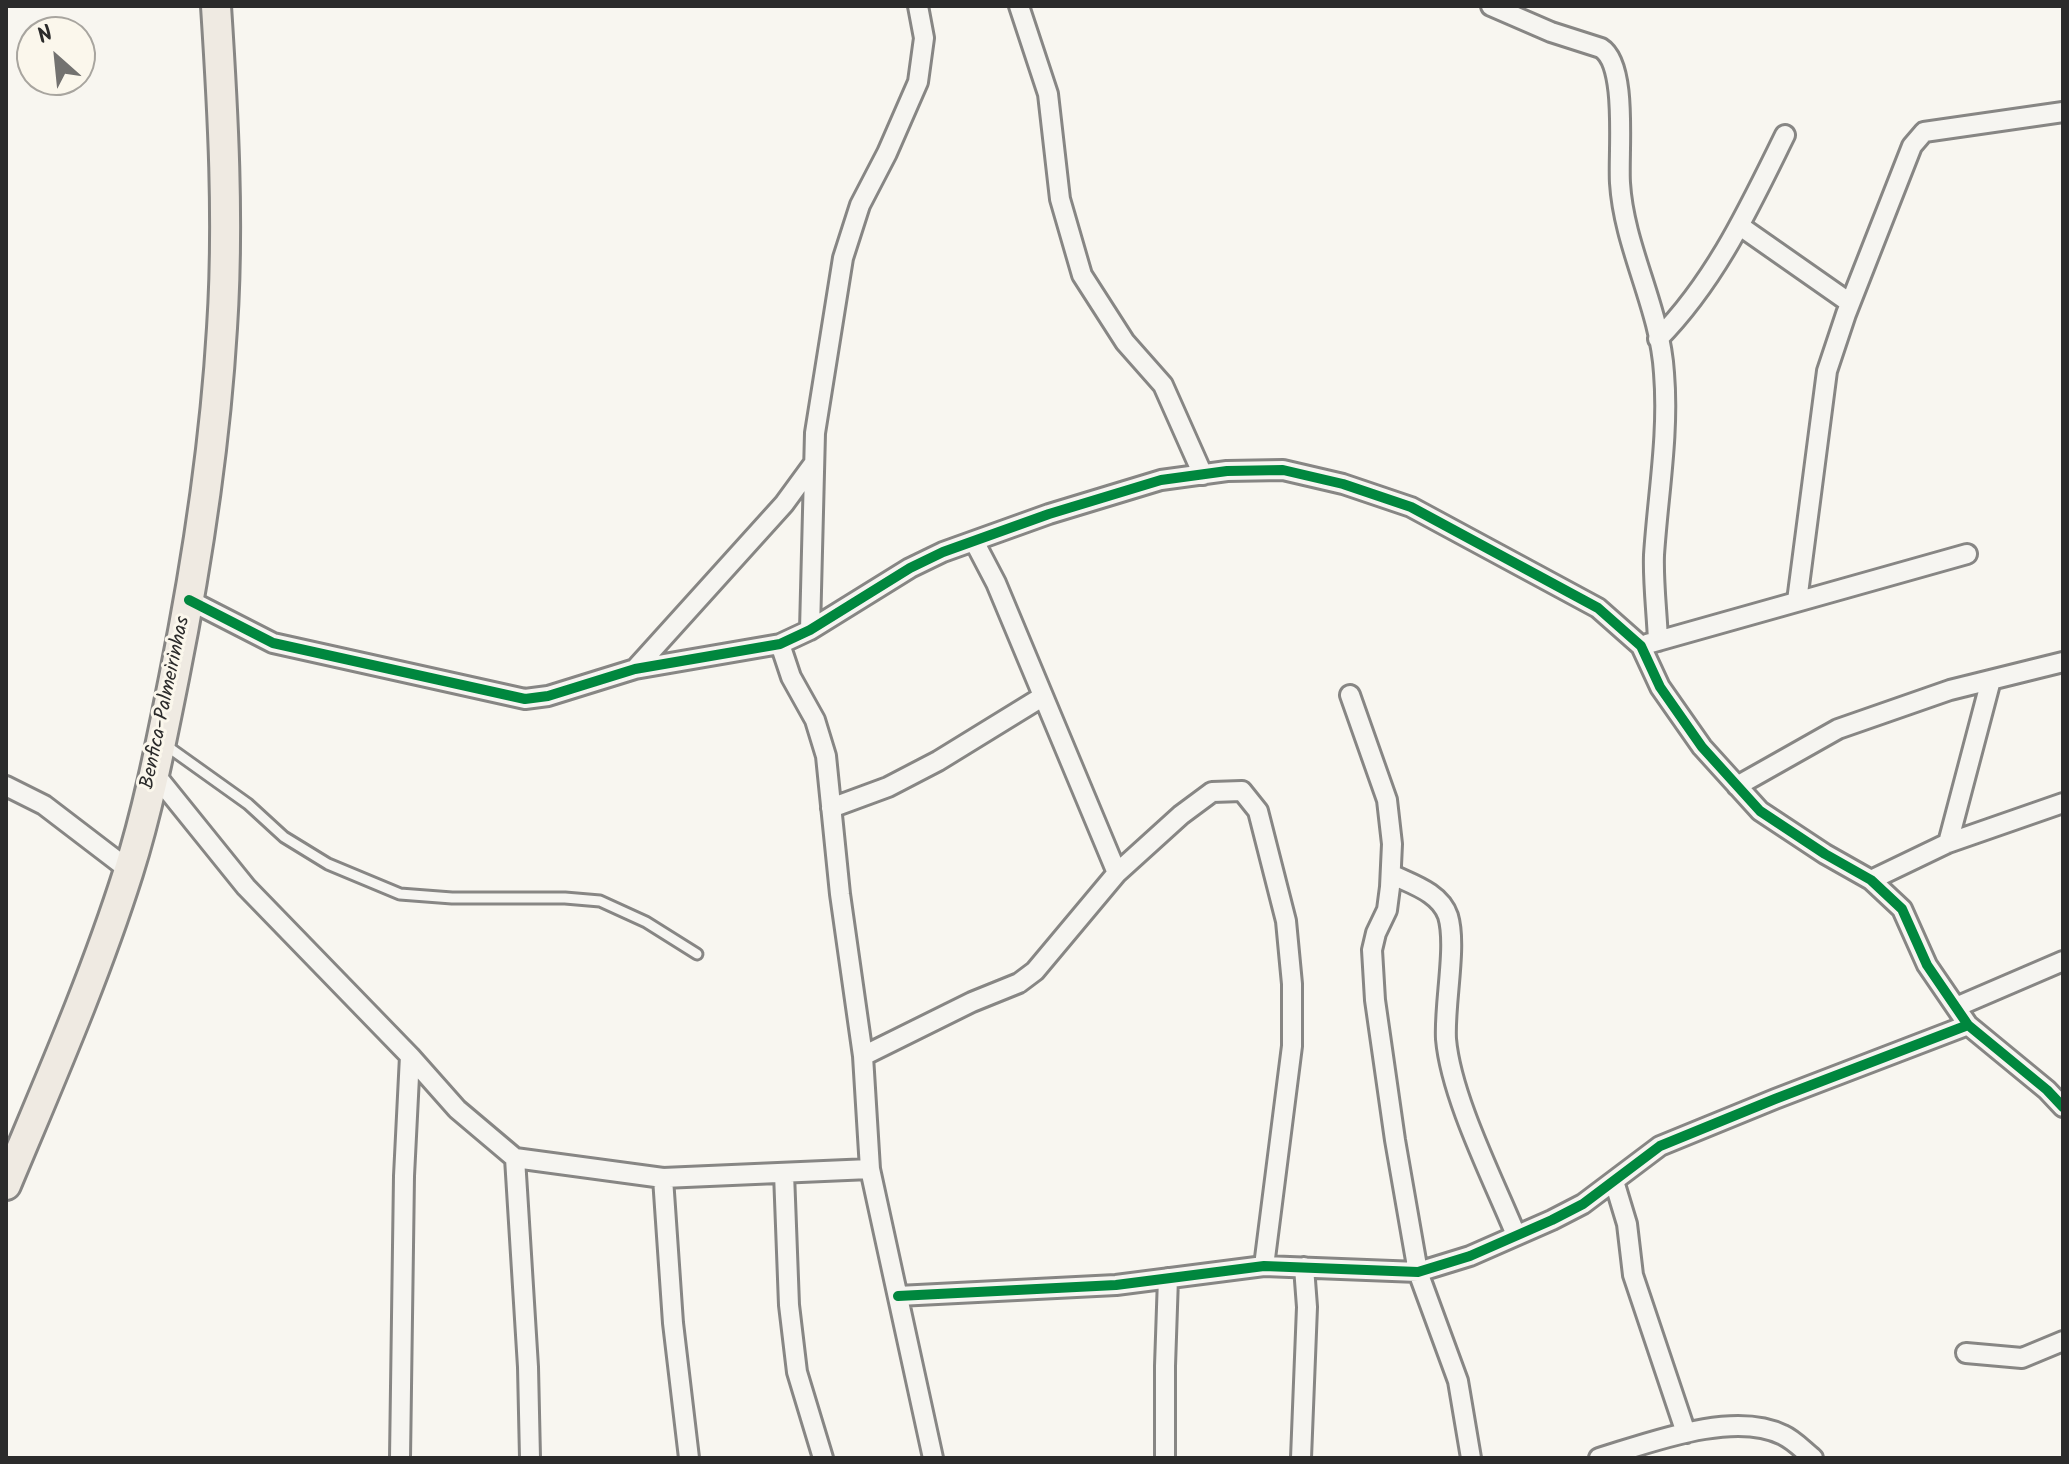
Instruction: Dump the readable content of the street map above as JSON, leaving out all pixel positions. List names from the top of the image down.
{
  "streets": {
    "main road": ["Benfica-Palmeirinhas"]
  },
  "north": "top left"
}
